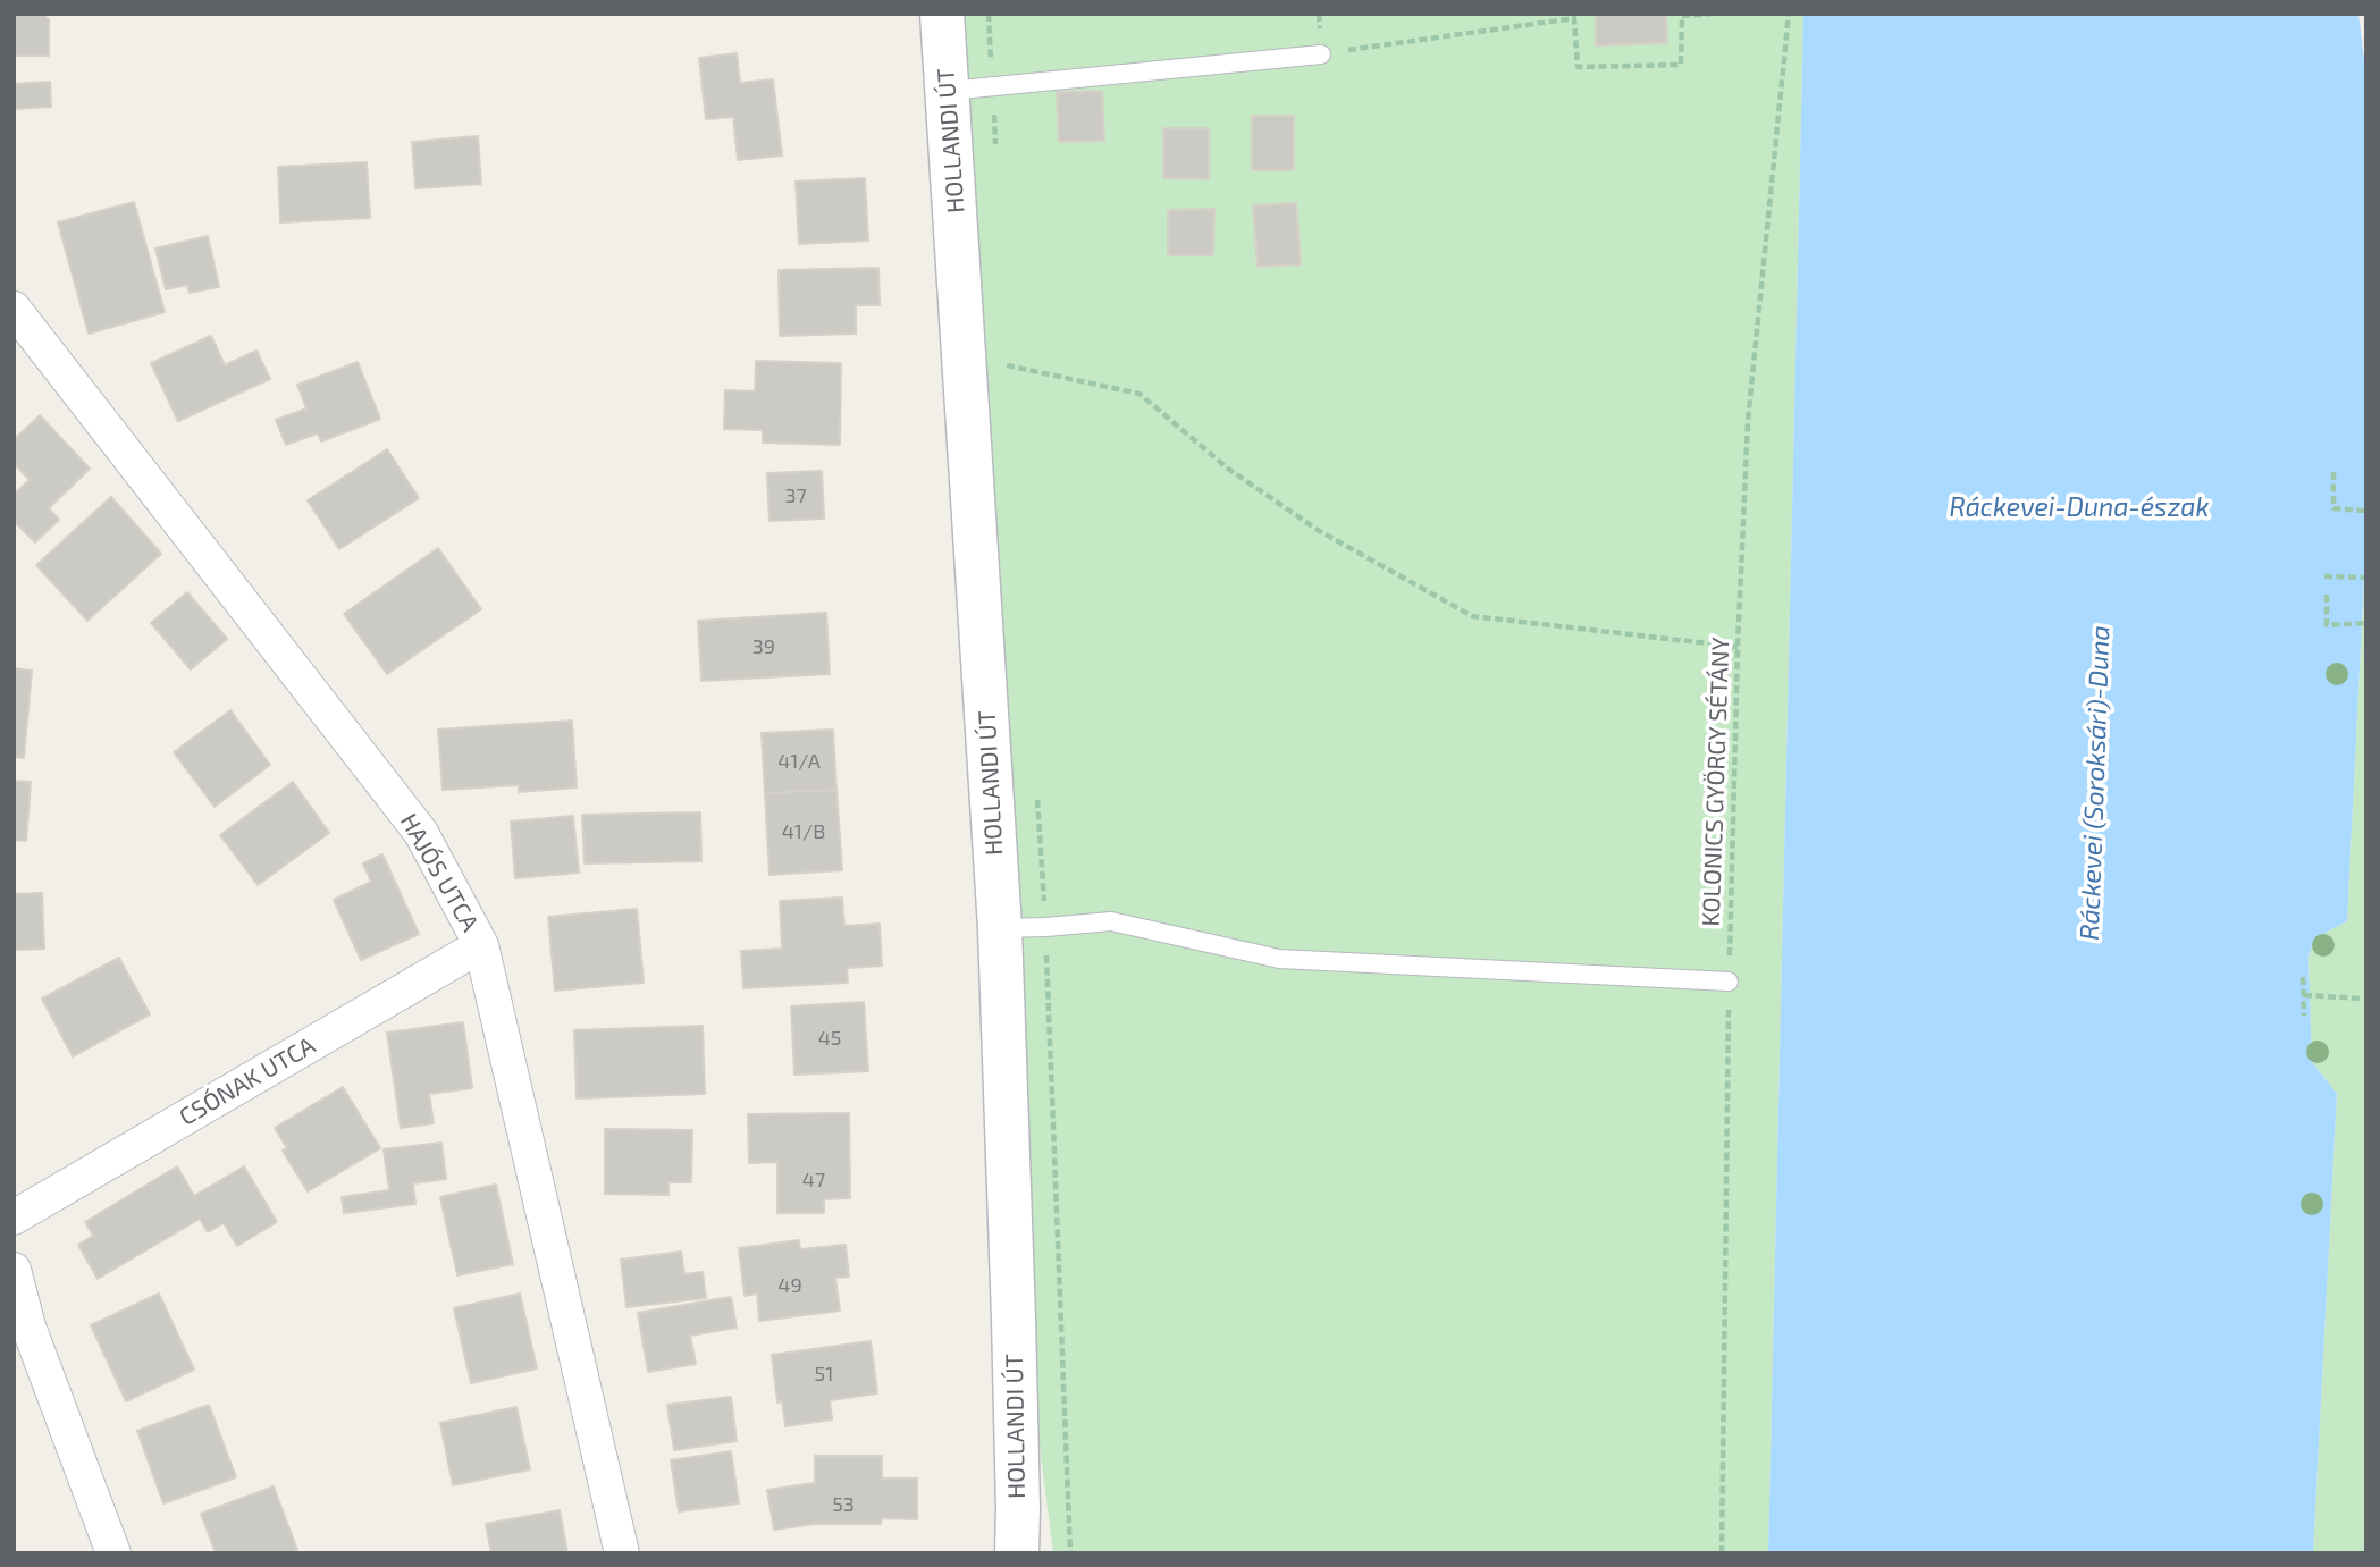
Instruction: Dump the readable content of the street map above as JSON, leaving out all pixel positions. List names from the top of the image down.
{
  "streets": {
    "street": ["HOLLANDI ÚT", "HAJÓS UTCA", "CSÓNAK UTCA"],
    "path": ["KOLONICS GYÖRGY SÉTÁNY"]
  },
  "crossings": [
    ["HAJÓS UTCA", "CSÓNAK UTCA"]
  ],
  "water": ["Ráckevei-Duna-észak", "Ráckevei (Soroksári)-Duna"],
  "house_numbers": [
    "37",
    "39",
    "41/A",
    "41/B",
    "45",
    "47",
    "49",
    "51",
    "53"
  ]
}
